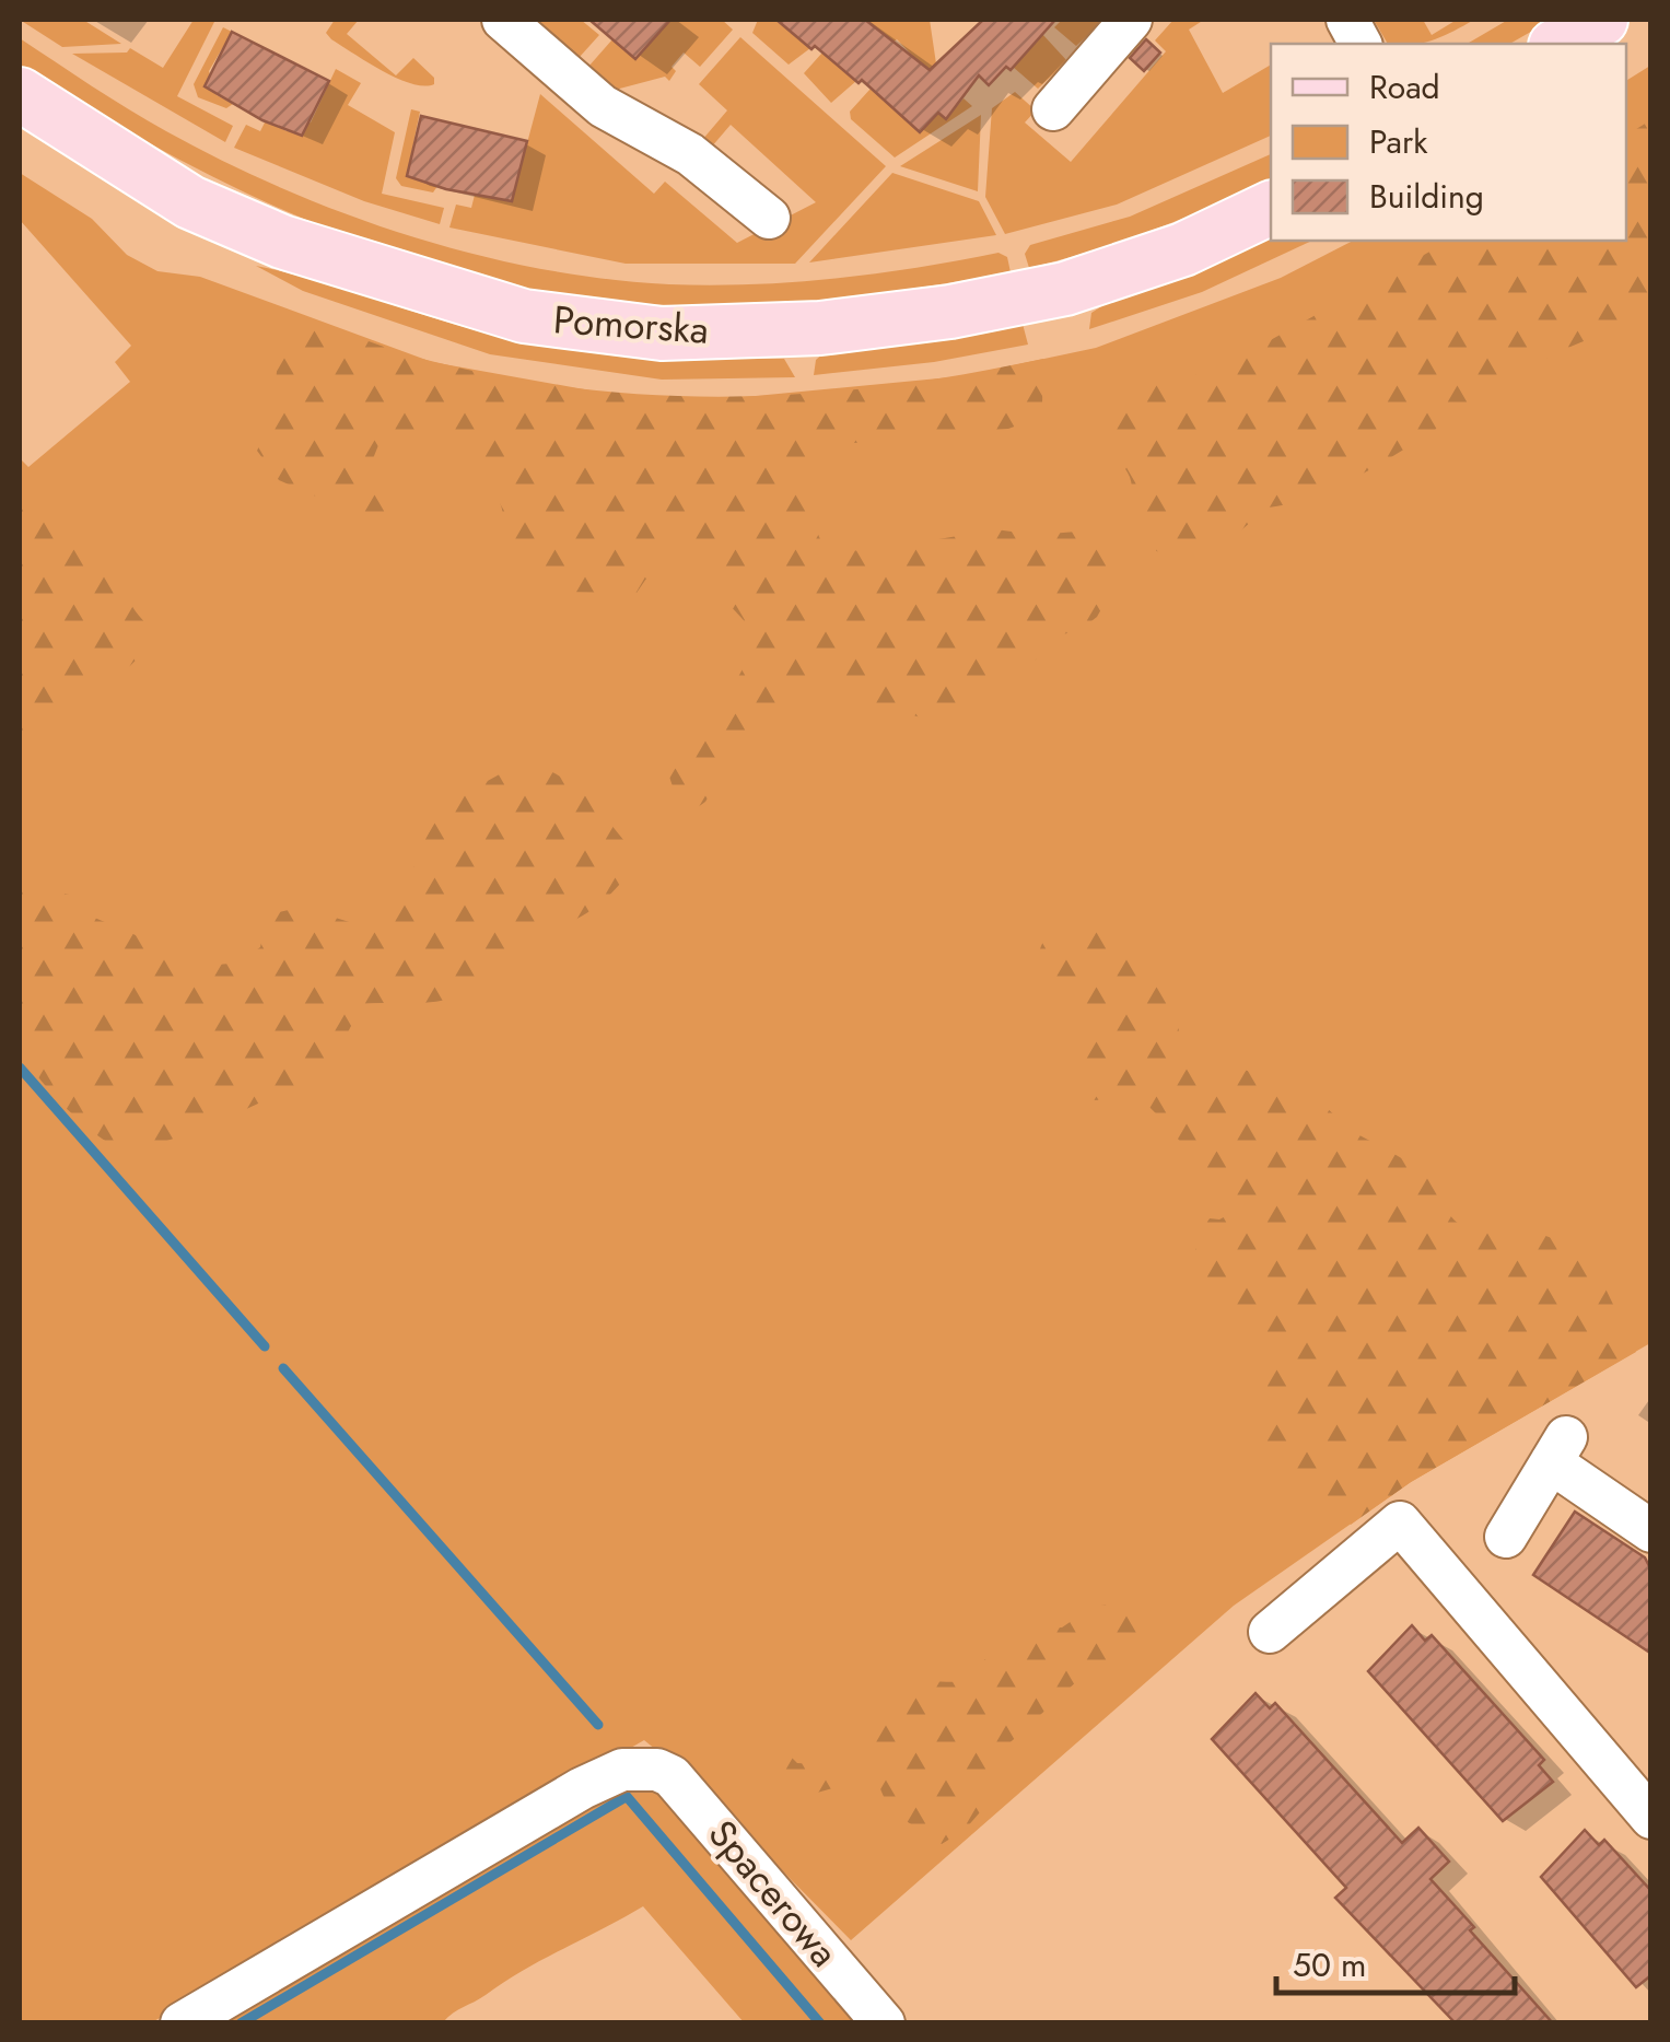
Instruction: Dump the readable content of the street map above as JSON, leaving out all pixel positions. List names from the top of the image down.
{
  "streets": {
    "main road": ["Pomorska"],
    "street": ["Spacerowa"]
  },
  "legend": ["Road", "Park", "Building"],
  "scale_bar": "50 m"
}
